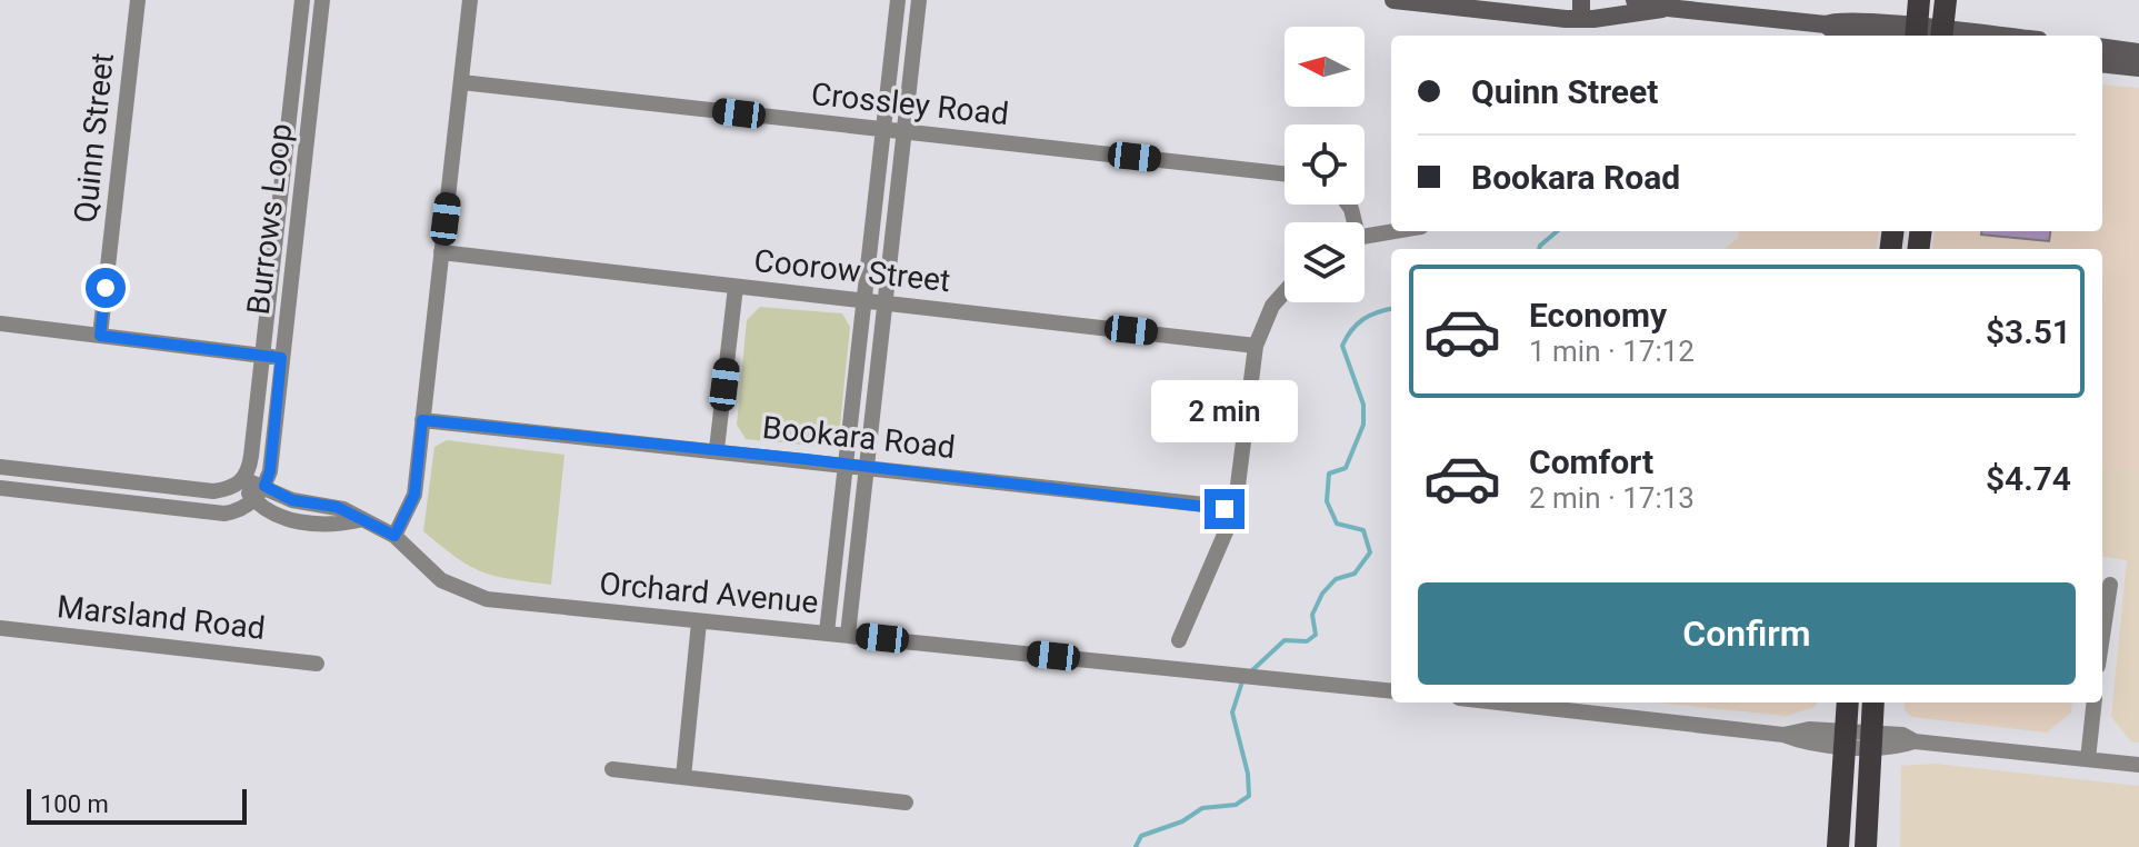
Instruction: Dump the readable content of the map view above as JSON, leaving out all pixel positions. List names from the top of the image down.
{
  "streets": {
    "street": [
      "Crossley Road",
      "Quinn Street",
      "Burrows Loop",
      "Coorow Street",
      "Bookara Road",
      "Orchard Avenue",
      "Marsland Road"
    ]
  },
  "crossings": [
    ["Burrows Loop", "Orchard Avenue"]
  ],
  "scale_bar": "100 m",
  "north": "left",
  "page": {
    "banner": ["Quinn Street", "Bookara Road"],
    "list": [
      {
        "name": "Economy",
        "note": "1 min · 17:12",
        "value": "$3.51"
      },
      {
        "name": "Comfort",
        "note": "2 min · 17:13",
        "value": "$4.74"
      }
    ],
    "bubble": "2 min",
    "buttons": "Confirm",
    "scale": "100 m"
  }
}
